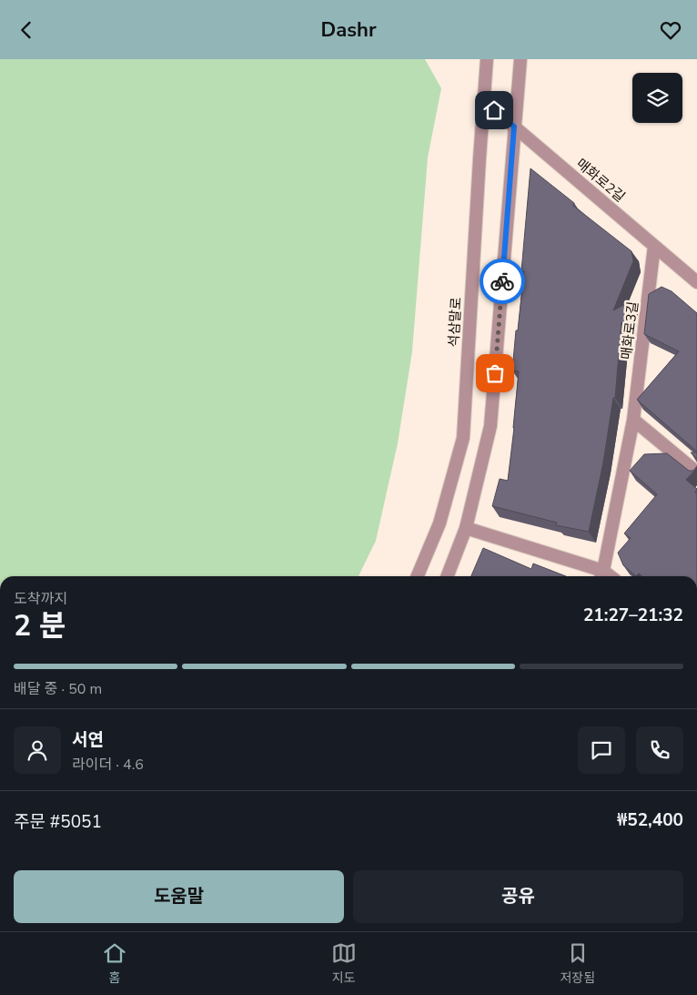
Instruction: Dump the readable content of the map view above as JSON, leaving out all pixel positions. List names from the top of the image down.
{
  "streets": {
    "street": ["매화로2길", "석삼말로", "매화로3길"]
  },
  "crossings": [
    ["매화로2길", "석삼말로"],
    ["매화로2길", "매화로3길"]
  ],
  "page": {
    "header": "Dashr",
    "heading": ["2 분", "도착까지", "21:27–21:32"],
    "panel": [
      "서연",
      "라이더 · 4.6",
      "주문 #5051",
      "₩52,400"
    ],
    "bar": "배달 중 · 50 m",
    "buttons": ["도움말", "공유"],
    "tabs": ["홈", "지도", "저장됨"]
  }
}
